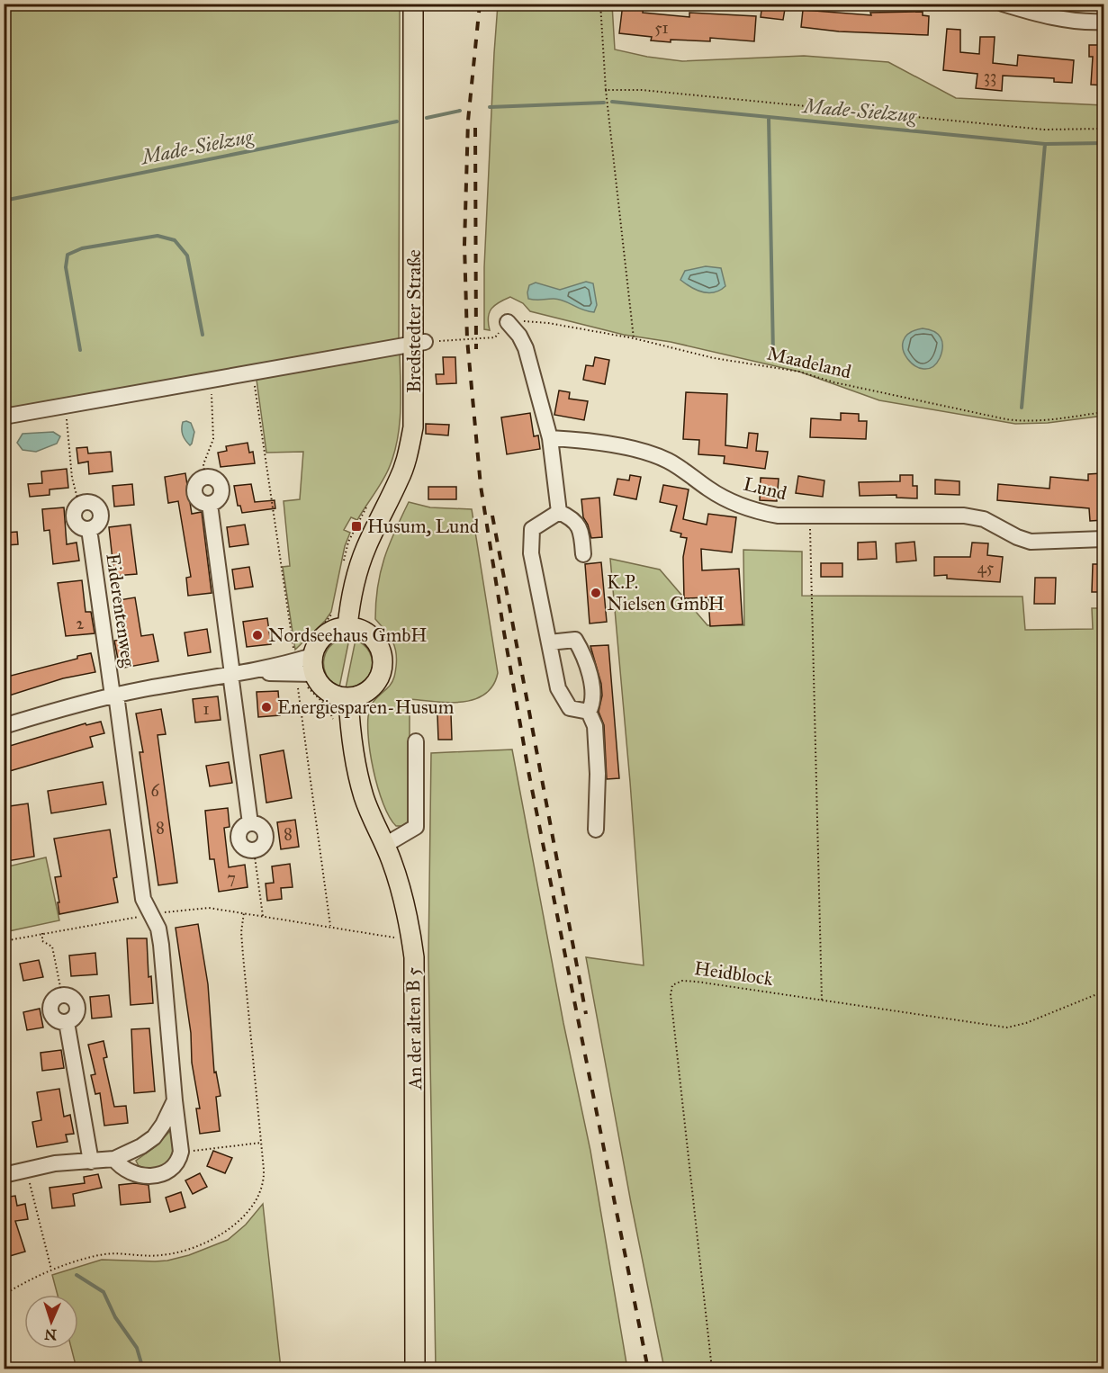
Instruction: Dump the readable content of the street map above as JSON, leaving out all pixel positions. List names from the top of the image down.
{
  "streets": {
    "main road": ["Bredstedter Straße", "An der alten B 5"],
    "street": ["Lund", "Eiderentenweg"],
    "path": ["Maadeland", "Heidblock"]
  },
  "crossings": [
    ["Bredstedter Straße", "An der alten B 5"]
  ],
  "water": ["Made-Sielzug"],
  "places": {
    "transit": ["Husum, Lund"],
    "other": ["K.P. Nielsen GmbH", "Nordseehaus GmbH", "Energiesparen-Husum"]
  },
  "house_numbers": [
    "51",
    "33",
    "45",
    "2",
    "1",
    "6",
    "8",
    "8",
    "7"
  ],
  "north": "bottom"
}
